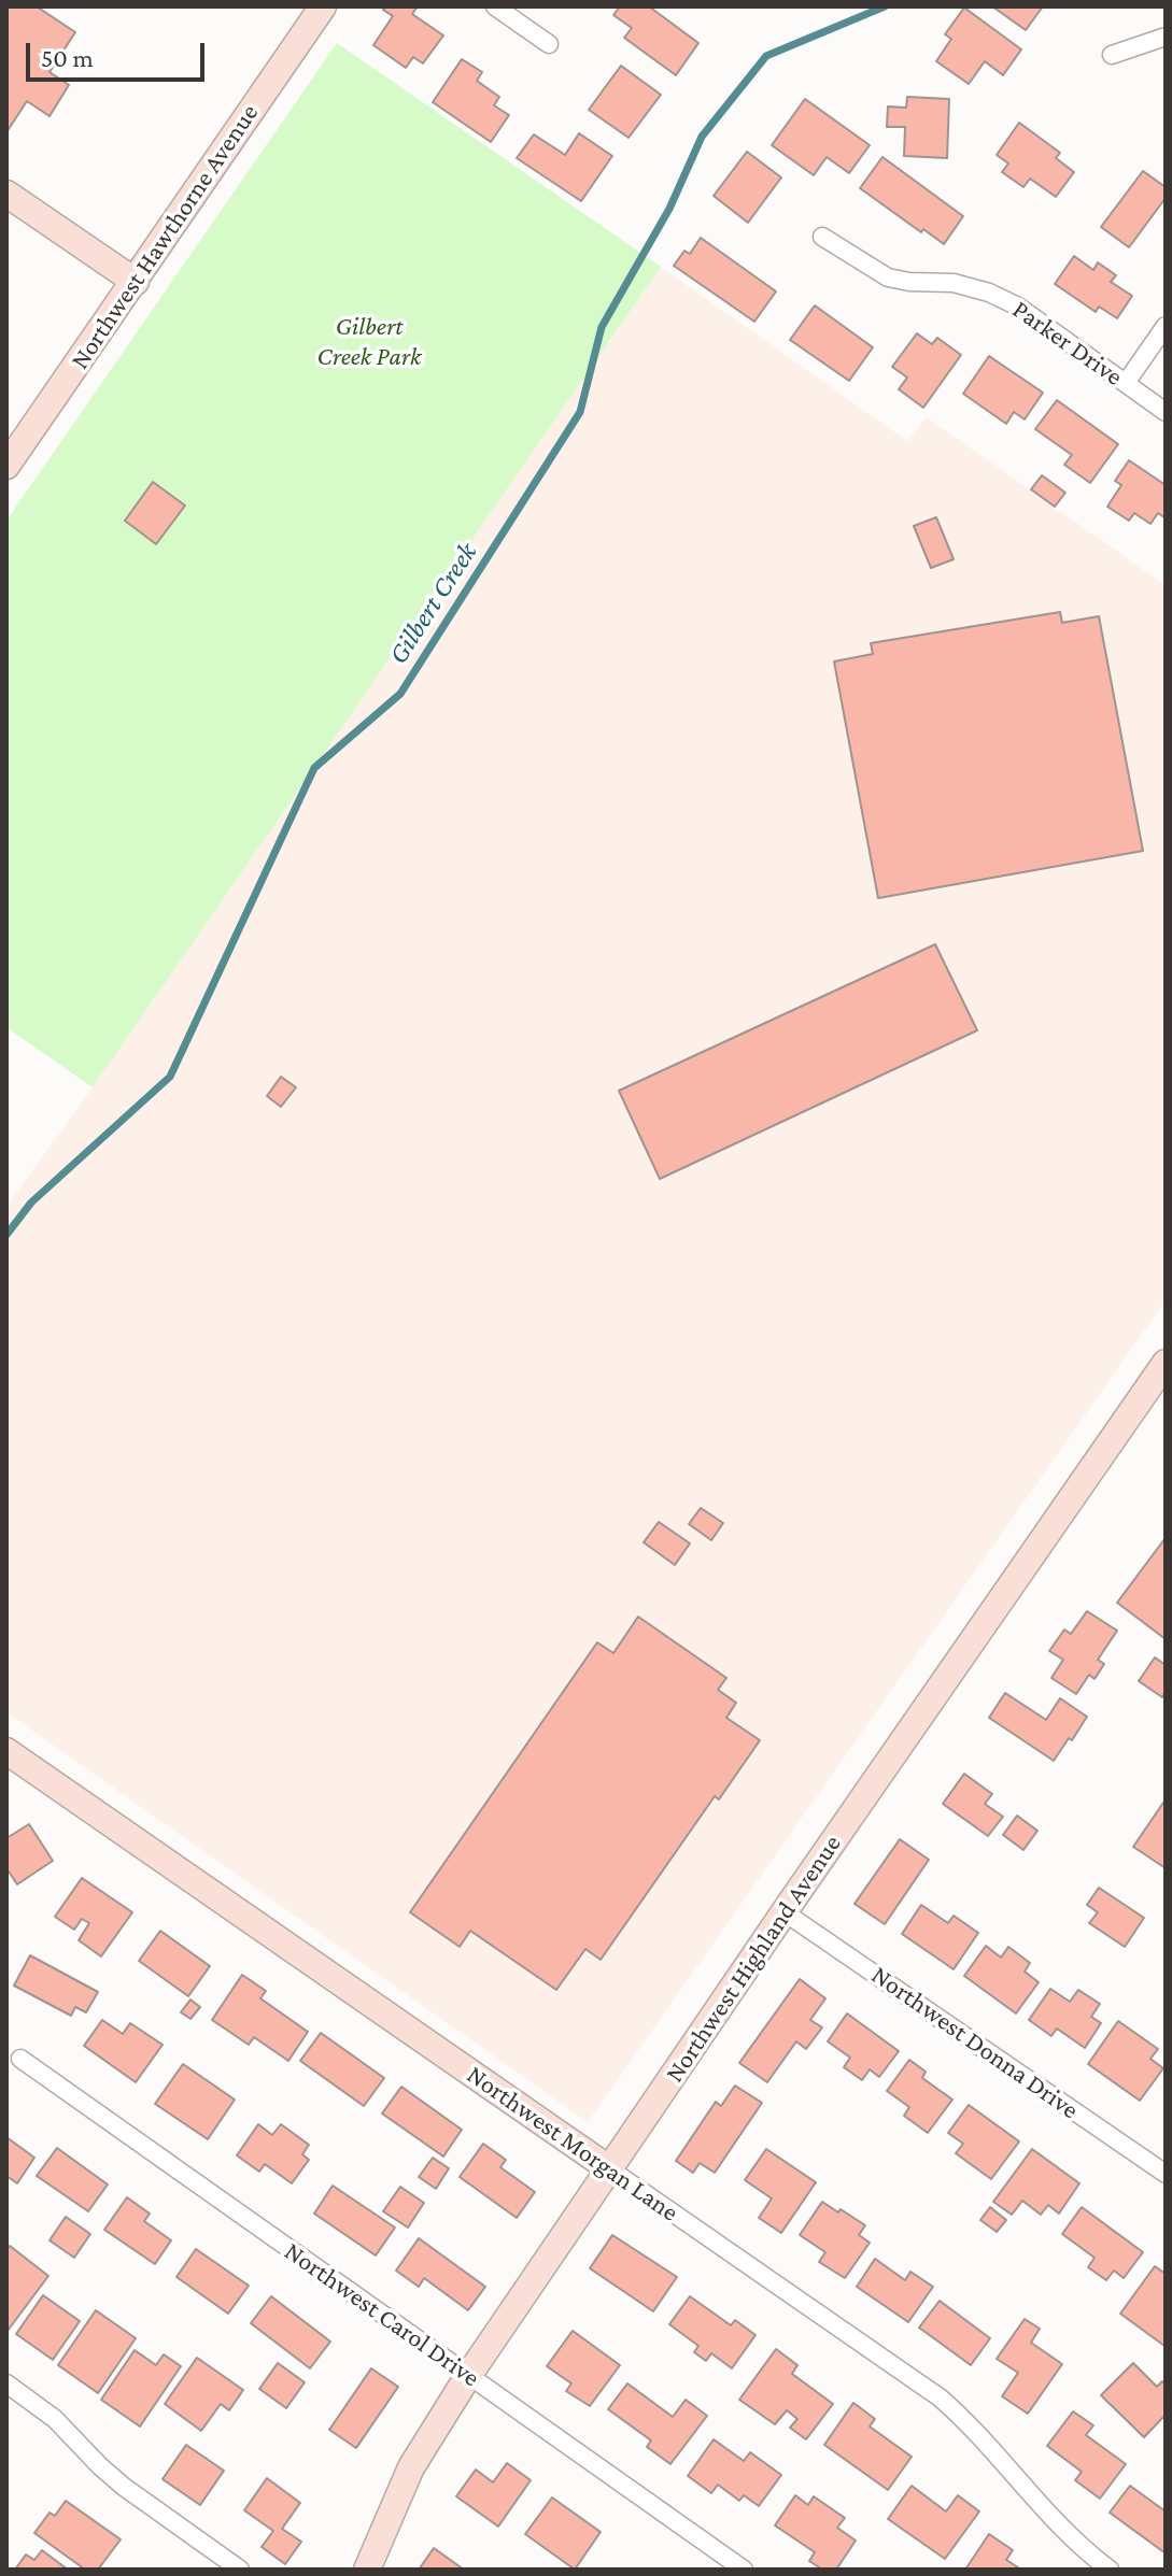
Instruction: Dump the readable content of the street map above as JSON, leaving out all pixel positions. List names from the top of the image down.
{
  "streets": {
    "main road": ["Northwest Hawthorne Avenue", "Northwest Highland Avenue", "Northwest Morgan Lane"],
    "street": ["Parker Drive", "Northwest Donna Drive", "Northwest Carol Drive"]
  },
  "crossings": [
    ["Northwest Highland Avenue", "Northwest Donna Drive"],
    ["Northwest Highland Avenue", "Northwest Morgan Lane"],
    ["Northwest Highland Avenue", "Northwest Carol Drive"]
  ],
  "water": ["Gilbert Creek"],
  "parks": ["Gilbert Creek Park"],
  "scale_bar": "50 m"
}
